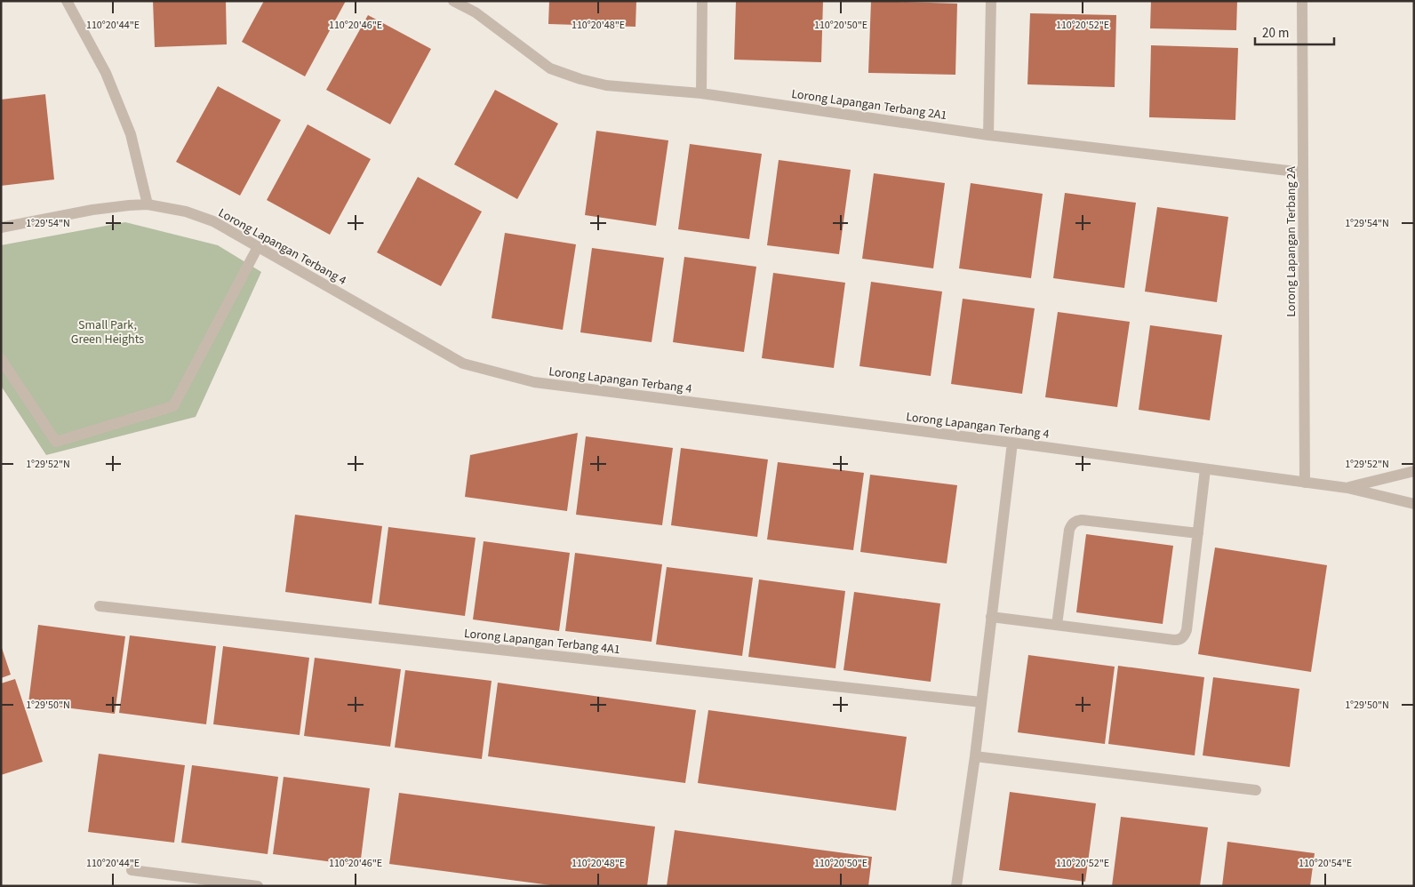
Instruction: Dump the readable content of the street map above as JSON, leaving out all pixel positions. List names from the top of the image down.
{
  "streets": {
    "street": [
      "Lorong Lapangan Terbang 2A1",
      "Lorong Lapangan Terbang 2A",
      "Lorong Lapangan Terbang 4",
      "Lorong Lapangan Terbang 4A1"
    ]
  },
  "crossings": [
    ["Lorong Lapangan Terbang 2A1", "Lorong Lapangan Terbang 2A"],
    ["Lorong Lapangan Terbang 2A", "Lorong Lapangan Terbang 4"]
  ],
  "parks": ["Small Park, Green Heights"],
  "scale_bar": "20 m",
  "coordinates": [
    "110°20'44\"E",
    "110°20'46\"E",
    "110°20'48\"E",
    "110°20'50\"E",
    "110°20'52\"E",
    "1°29'54\"N",
    "1°29'52\"N",
    "1°29'50\"N",
    "110°20'54\"E"
  ]
}
